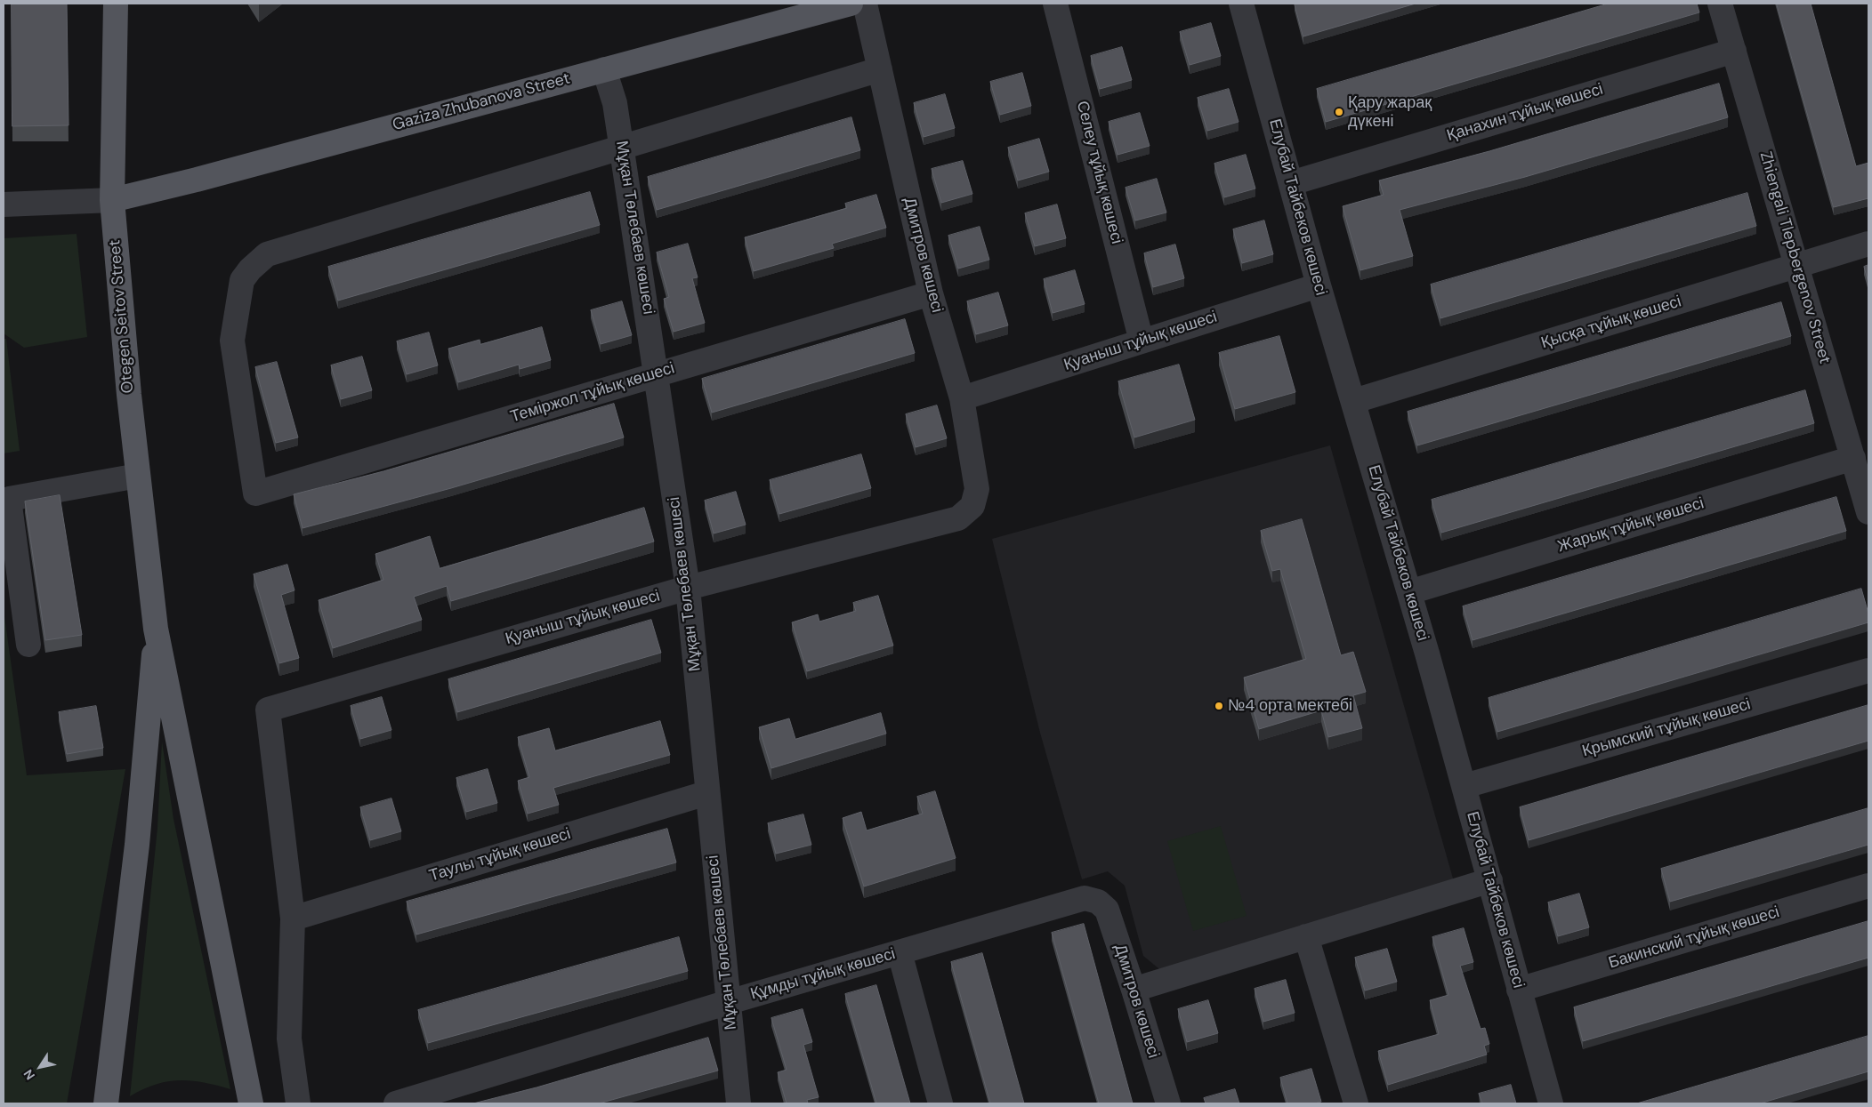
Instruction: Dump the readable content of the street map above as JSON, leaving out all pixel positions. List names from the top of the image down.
{
  "streets": {
    "main road": ["Gaziza Zhubanova Street", "Otegen Seitov Street"],
    "street": [
      "Қанахин тұйық көшесі",
      "Селеу тұйық көшесі",
      "Елубай Тайбеков көшесі",
      "Мұқан Төлебаев көшесі",
      "Дмитров көшесі",
      "Zhiengali Tlepbergenov Street",
      "Қысқа тұйық көшесі",
      "Қуаныш тұйық көшесі",
      "Теміржол тұйық көшесі",
      "Жарық тұйық көшесі",
      "Крымский тұйық көшесі",
      "Таулы тұйық көшесі",
      "Бакинский тұйық көшесі",
      "Құмды тұйық көшесі"
    ]
  },
  "crossings": [
    ["Gaziza Zhubanova Street", "Мұқан Төлебаев көшесі"],
    ["Gaziza Zhubanova Street", "Otegen Seitov Street"],
    ["Қанахин тұйық көшесі", "Елубай Тайбеков көшесі"],
    ["Қанахин тұйық көшесі", "Zhiengali Tlepbergenov Street"],
    ["Селеу тұйық көшесі", "Қуаныш тұйық көшесі"],
    ["Елубай Тайбеков көшесі", "Қысқа тұйық көшесі"],
    ["Елубай Тайбеков көшесі", "Қуаныш тұйық көшесі"],
    ["Елубай Тайбеков көшесі", "Жарық тұйық көшесі"],
    ["Елубай Тайбеков көшесі", "Крымский тұйық көшесі"],
    ["Елубай Тайбеков көшесі", "Бакинский тұйық көшесі"],
    ["Мұқан Төлебаев көшесі", "Қуаныш тұйық көшесі"],
    ["Мұқан Төлебаев көшесі", "Теміржол тұйық көшесі"],
    ["Мұқан Төлебаев көшесі", "Таулы тұйық көшесі"],
    ["Мұқан Төлебаев көшесі", "Құмды тұйық көшесі"],
    ["Дмитров көшесі", "Қуаныш тұйық көшесі"],
    ["Дмитров көшесі", "Теміржол тұйық көшесі"],
    ["Дмитров көшесі", "Құмды тұйық көшесі"],
    ["Zhiengali Tlepbergenov Street", "Қысқа тұйық көшесі"],
    ["Zhiengali Tlepbergenov Street", "Жарық тұйық көшесі"],
    ["Қуаныш тұйық көшесі", "Таулы тұйық көшесі"]
  ],
  "places": ["Қару жарақ дүкені", "№4 орта мектебі"],
  "north": "bottom left"
}
